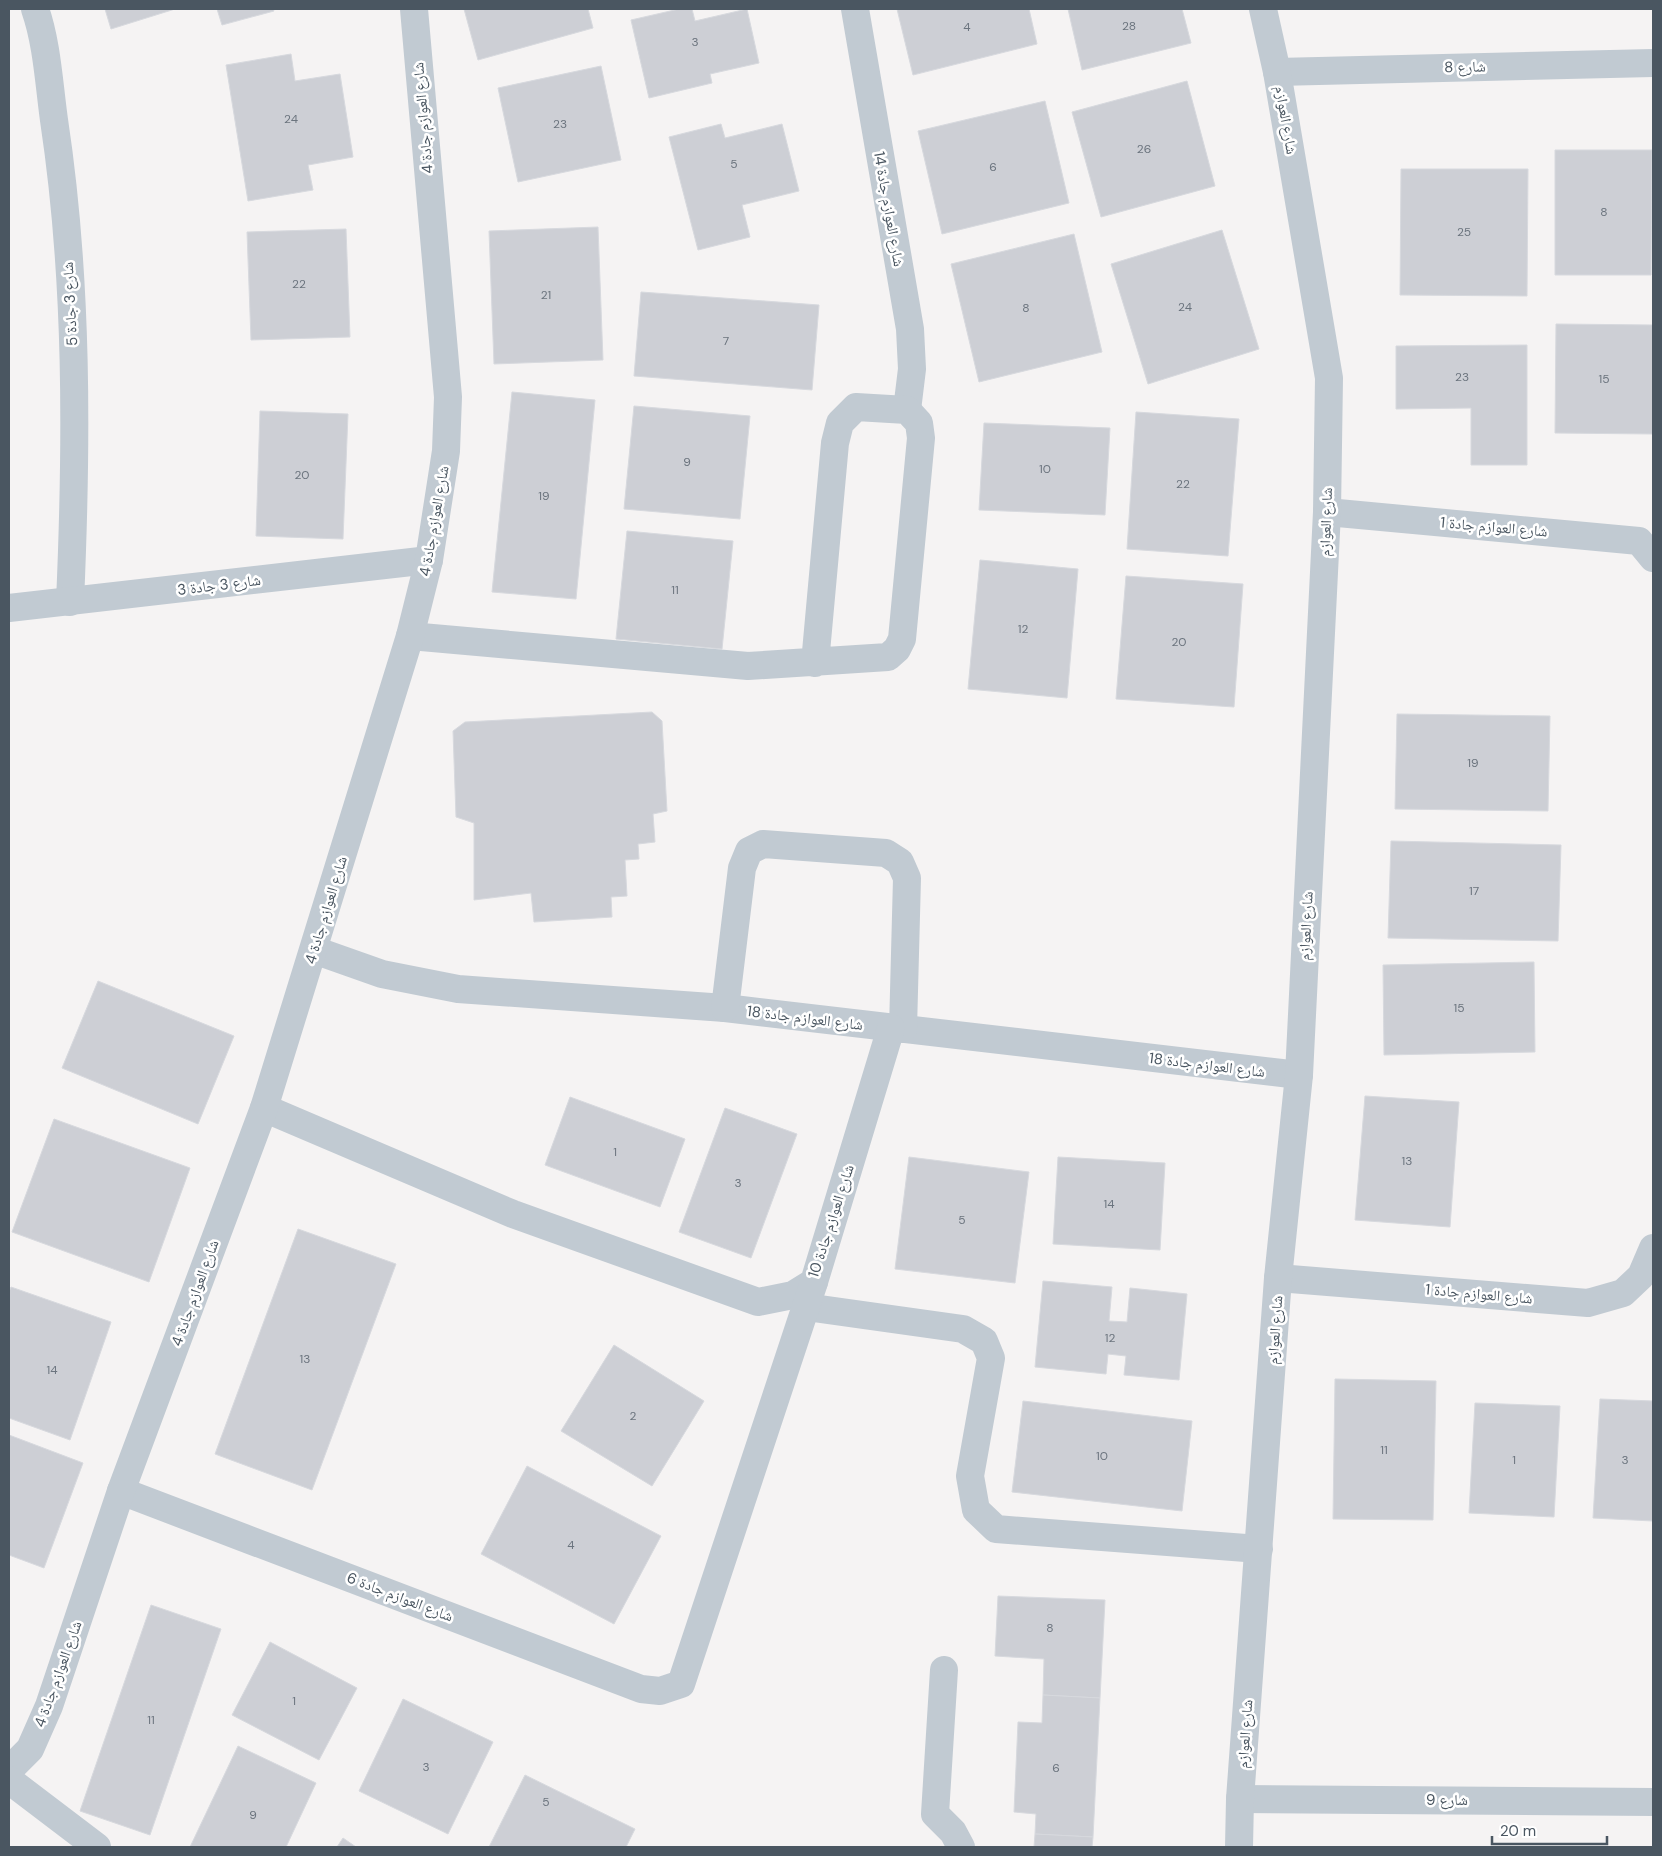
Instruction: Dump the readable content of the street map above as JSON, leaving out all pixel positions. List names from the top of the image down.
{
  "streets": {
    "street": [
      "شارع 8",
      "شارع العوازم جادة 4",
      "شارع العوازم",
      "شارع العوازم جادة 14",
      "شارع 3 جادة 5",
      "شارع العوازم جادة 1",
      "شارع 3 جادة 3",
      "شارع العوازم جادة 18",
      "شارع العوازم جادة 10",
      "شارع العوازم جادة 6",
      "شارع 9"
    ]
  },
  "crossings": [
    ["شارع 8", "شارع العوازم"],
    ["شارع العوازم جادة 4", "شارع 3 جادة 3"],
    ["شارع العوازم جادة 4", "شارع العوازم جادة 18"],
    ["شارع العوازم جادة 4", "شارع العوازم جادة 10"],
    ["شارع العوازم جادة 4", "شارع العوازم جادة 6"],
    ["شارع العوازم", "شارع العوازم جادة 1"],
    ["شارع العوازم", "شارع العوازم جادة 18"],
    ["شارع العوازم", "شارع 9"],
    ["شارع 3 جادة 5", "شارع 3 جادة 3"],
    ["شارع العوازم جادة 18", "شارع العوازم جادة 10"],
    ["شارع العوازم جادة 10", "شارع العوازم جادة 6"]
  ],
  "house_numbers": [
    "28",
    "4",
    "3",
    "24",
    "23",
    "26",
    "5",
    "6",
    "8",
    "25",
    "22",
    "21",
    "24",
    "8",
    "7",
    "23",
    "15",
    "9",
    "10",
    "20",
    "22",
    "19",
    "11",
    "12",
    "20",
    "19",
    "17",
    "15",
    "1",
    "13",
    "3",
    "14",
    "5",
    "12",
    "13",
    "14",
    "2",
    "11",
    "10",
    "1",
    "3",
    "4",
    "8",
    "1",
    "11",
    "3",
    "6",
    "5",
    "9"
  ],
  "scale_bar": "20 m"
}
